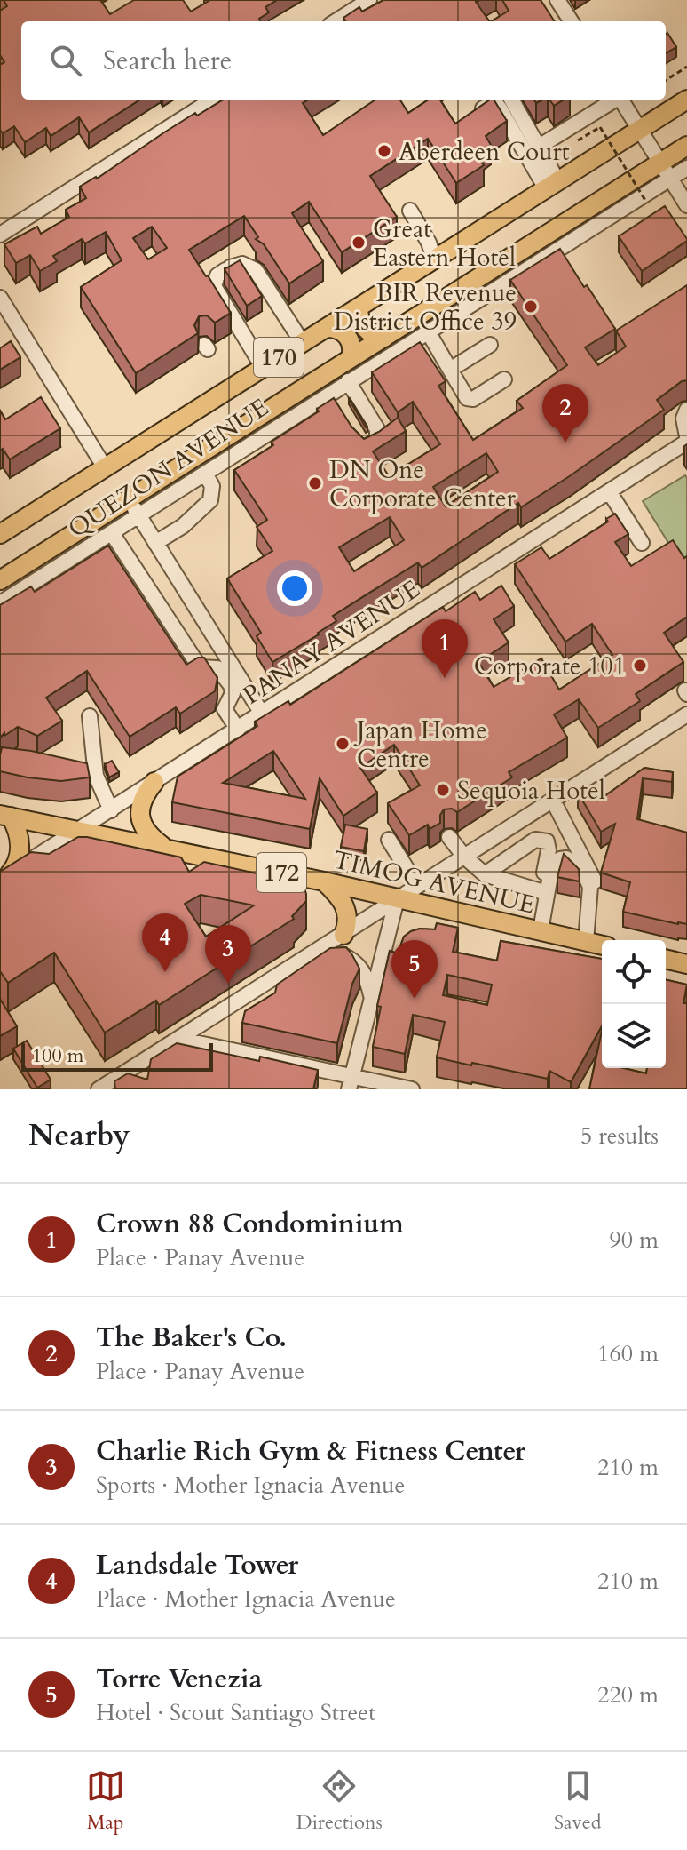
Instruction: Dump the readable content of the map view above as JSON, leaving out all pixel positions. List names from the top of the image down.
{
  "streets": {
    "main road": [
      "170",
      "QUEZON AVENUE",
      "172",
      "TIMOG AVENUE"
    ],
    "street": ["PANAY AVENUE"]
  },
  "crossings": [
    ["PANAY AVENUE", "TIMOG AVENUE"]
  ],
  "places": [
    "Aberdeen Court",
    "Great Eastern Hotel",
    "BIR Revenue District Office 39",
    "DN One Corporate Center",
    "Corporate 101",
    "Japan Home Centre",
    "Sequoia Hotel"
  ],
  "scale_bar": "100 m",
  "page": {
    "search": "Search here",
    "pins": [
      "2",
      "1",
      "4",
      "3",
      "5"
    ],
    "scale": "100 m",
    "heading": ["Nearby", "5 results"],
    "list": [
      {
        "mark": "1",
        "name": "Crown 88 Condominium",
        "note": "Place · Panay Avenue",
        "value": "90 m"
      },
      {
        "mark": "2",
        "name": "The Baker's Co.",
        "note": "Place · Panay Avenue",
        "value": "160 m"
      },
      {
        "mark": "3",
        "name": "Charlie Rich Gym & Fitness Center",
        "note": "Sports · Mother Ignacia Avenue",
        "value": "210 m"
      },
      {
        "mark": "4",
        "name": "Landsdale Tower",
        "note": "Place · Mother Ignacia Avenue",
        "value": "210 m"
      },
      {
        "mark": "5",
        "name": "Torre Venezia",
        "note": "Hotel · Scout Santiago Street",
        "value": "220 m"
      }
    ],
    "nav": ["Map", "Directions", "Saved"]
  }
}
